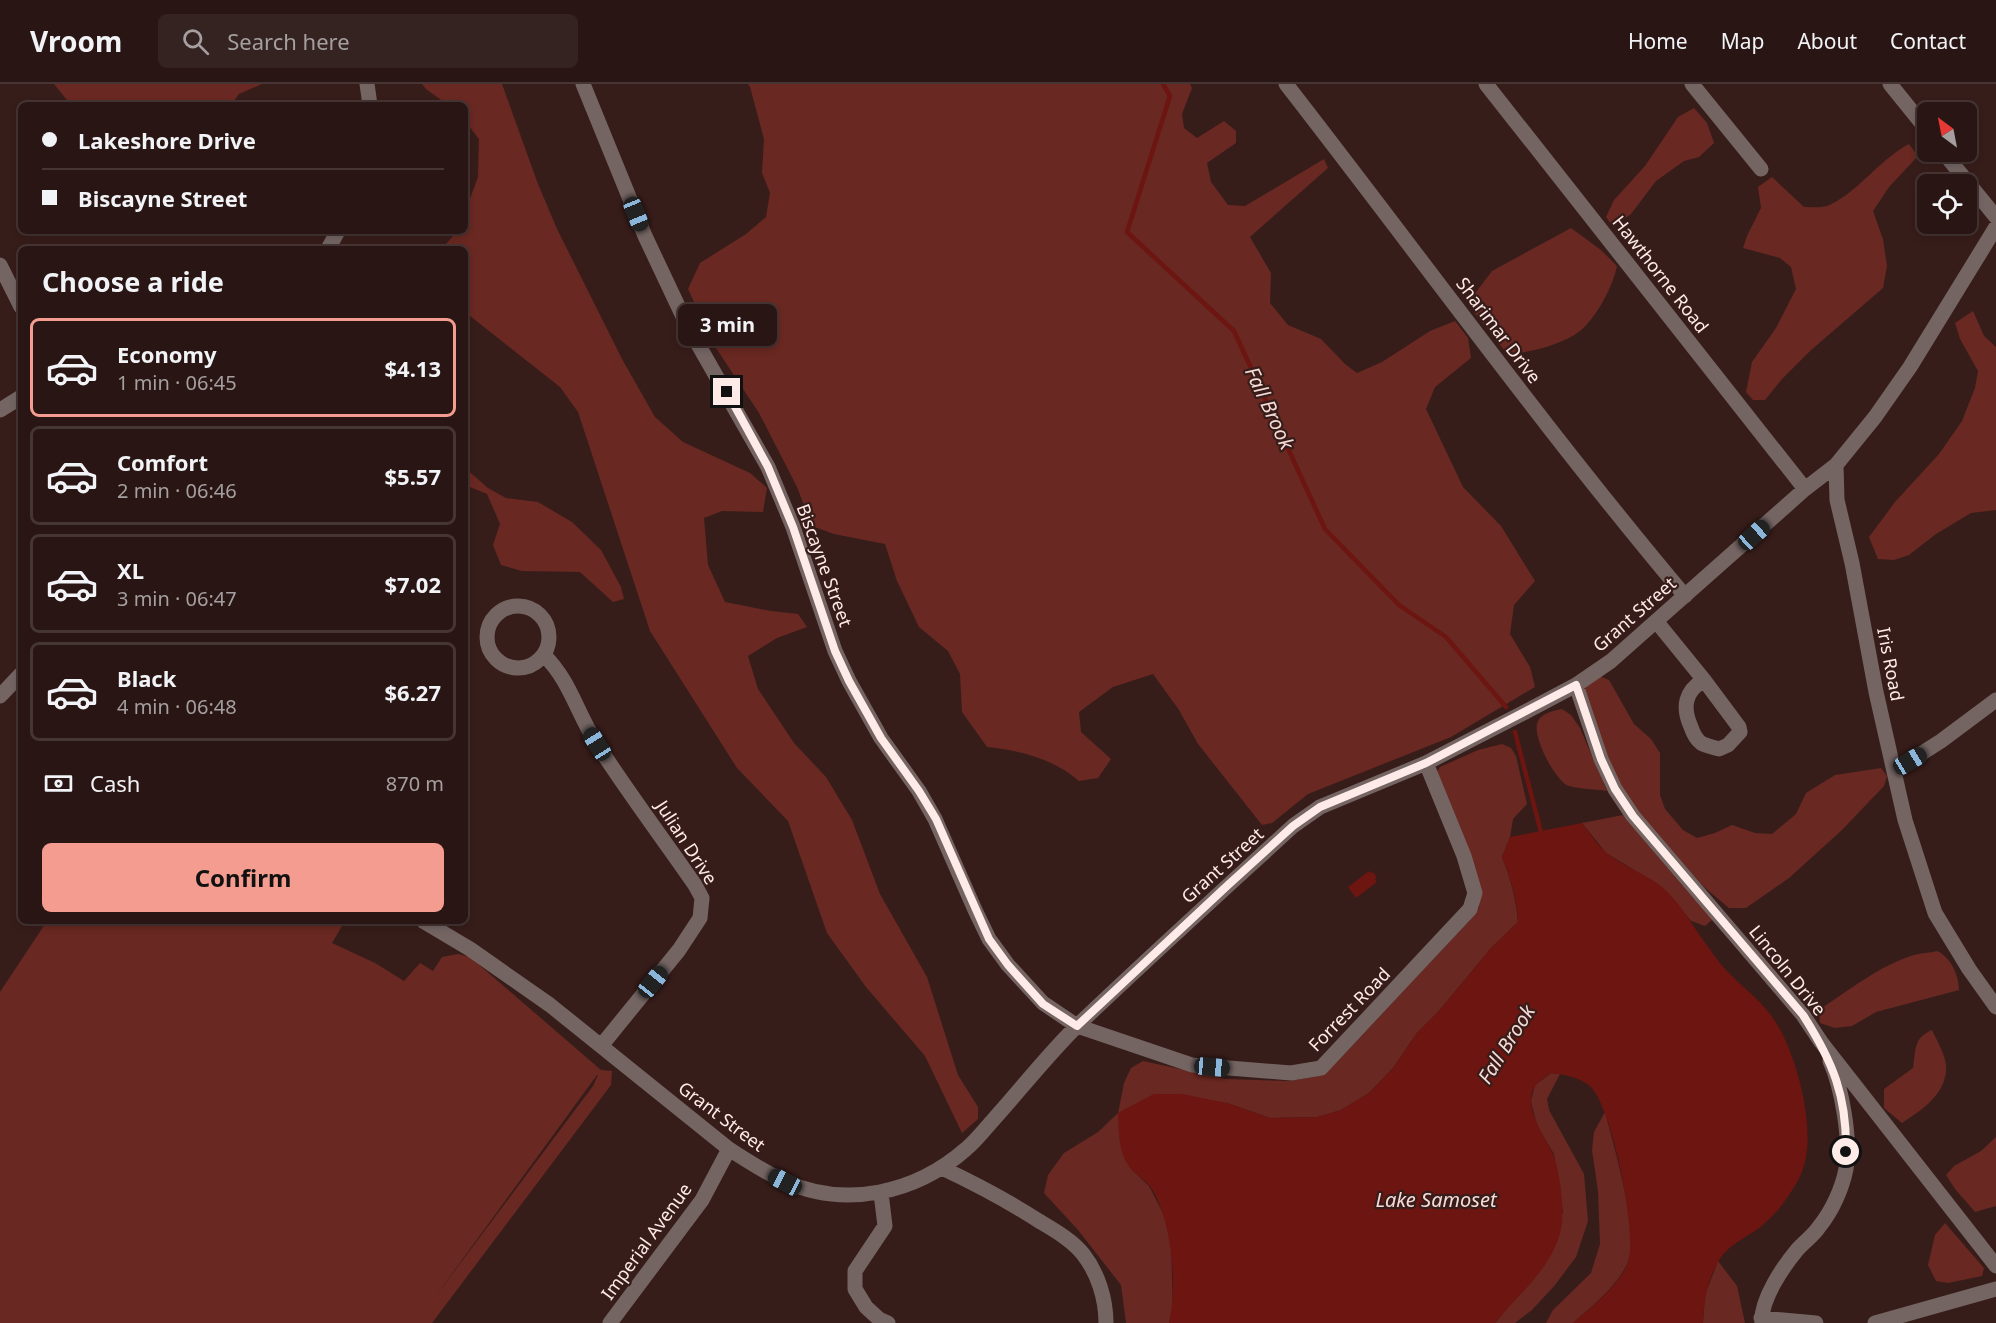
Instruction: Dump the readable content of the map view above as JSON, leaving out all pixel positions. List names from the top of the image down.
{
  "streets": {
    "street": [
      "Hawthorne Road",
      "Sharimar Drive",
      "Biscayne Street",
      "Grant Street",
      "Iris Road",
      "Julian Drive",
      "Lincoln Drive",
      "Forrest Road",
      "Imperial Avenue"
    ]
  },
  "crossings": [
    ["Hawthorne Road", "Grant Street"],
    ["Sharimar Drive", "Grant Street"],
    ["Biscayne Street", "Grant Street"],
    ["Biscayne Street", "Forrest Road"],
    ["Grant Street", "Iris Road"],
    ["Grant Street", "Julian Drive"],
    ["Grant Street", "Lincoln Drive"],
    ["Grant Street", "Forrest Road"],
    ["Grant Street", "Imperial Avenue"]
  ],
  "water": ["Fall Brook", "Lake Samoset"],
  "north": "top left",
  "page": {
    "header": "Vroom",
    "search": "Search here",
    "nav": [
      "Home",
      "Map",
      "About",
      "Contact"
    ],
    "banner": ["Lakeshore Drive", "Biscayne Street"],
    "heading": "Choose a ride",
    "bubble": "3 min",
    "list": [
      {
        "name": "Economy",
        "note": "1 min · 06:45",
        "value": "$4.13"
      },
      {
        "name": "Comfort",
        "note": "2 min · 06:46",
        "value": "$5.57"
      },
      {
        "name": "XL",
        "note": "3 min · 06:47",
        "value": "$7.02"
      },
      {
        "name": "Black",
        "note": "4 min · 06:48",
        "value": "$6.27"
      }
    ],
    "pay": ["Cash", "870 m"],
    "buttons": "Confirm"
  }
}
